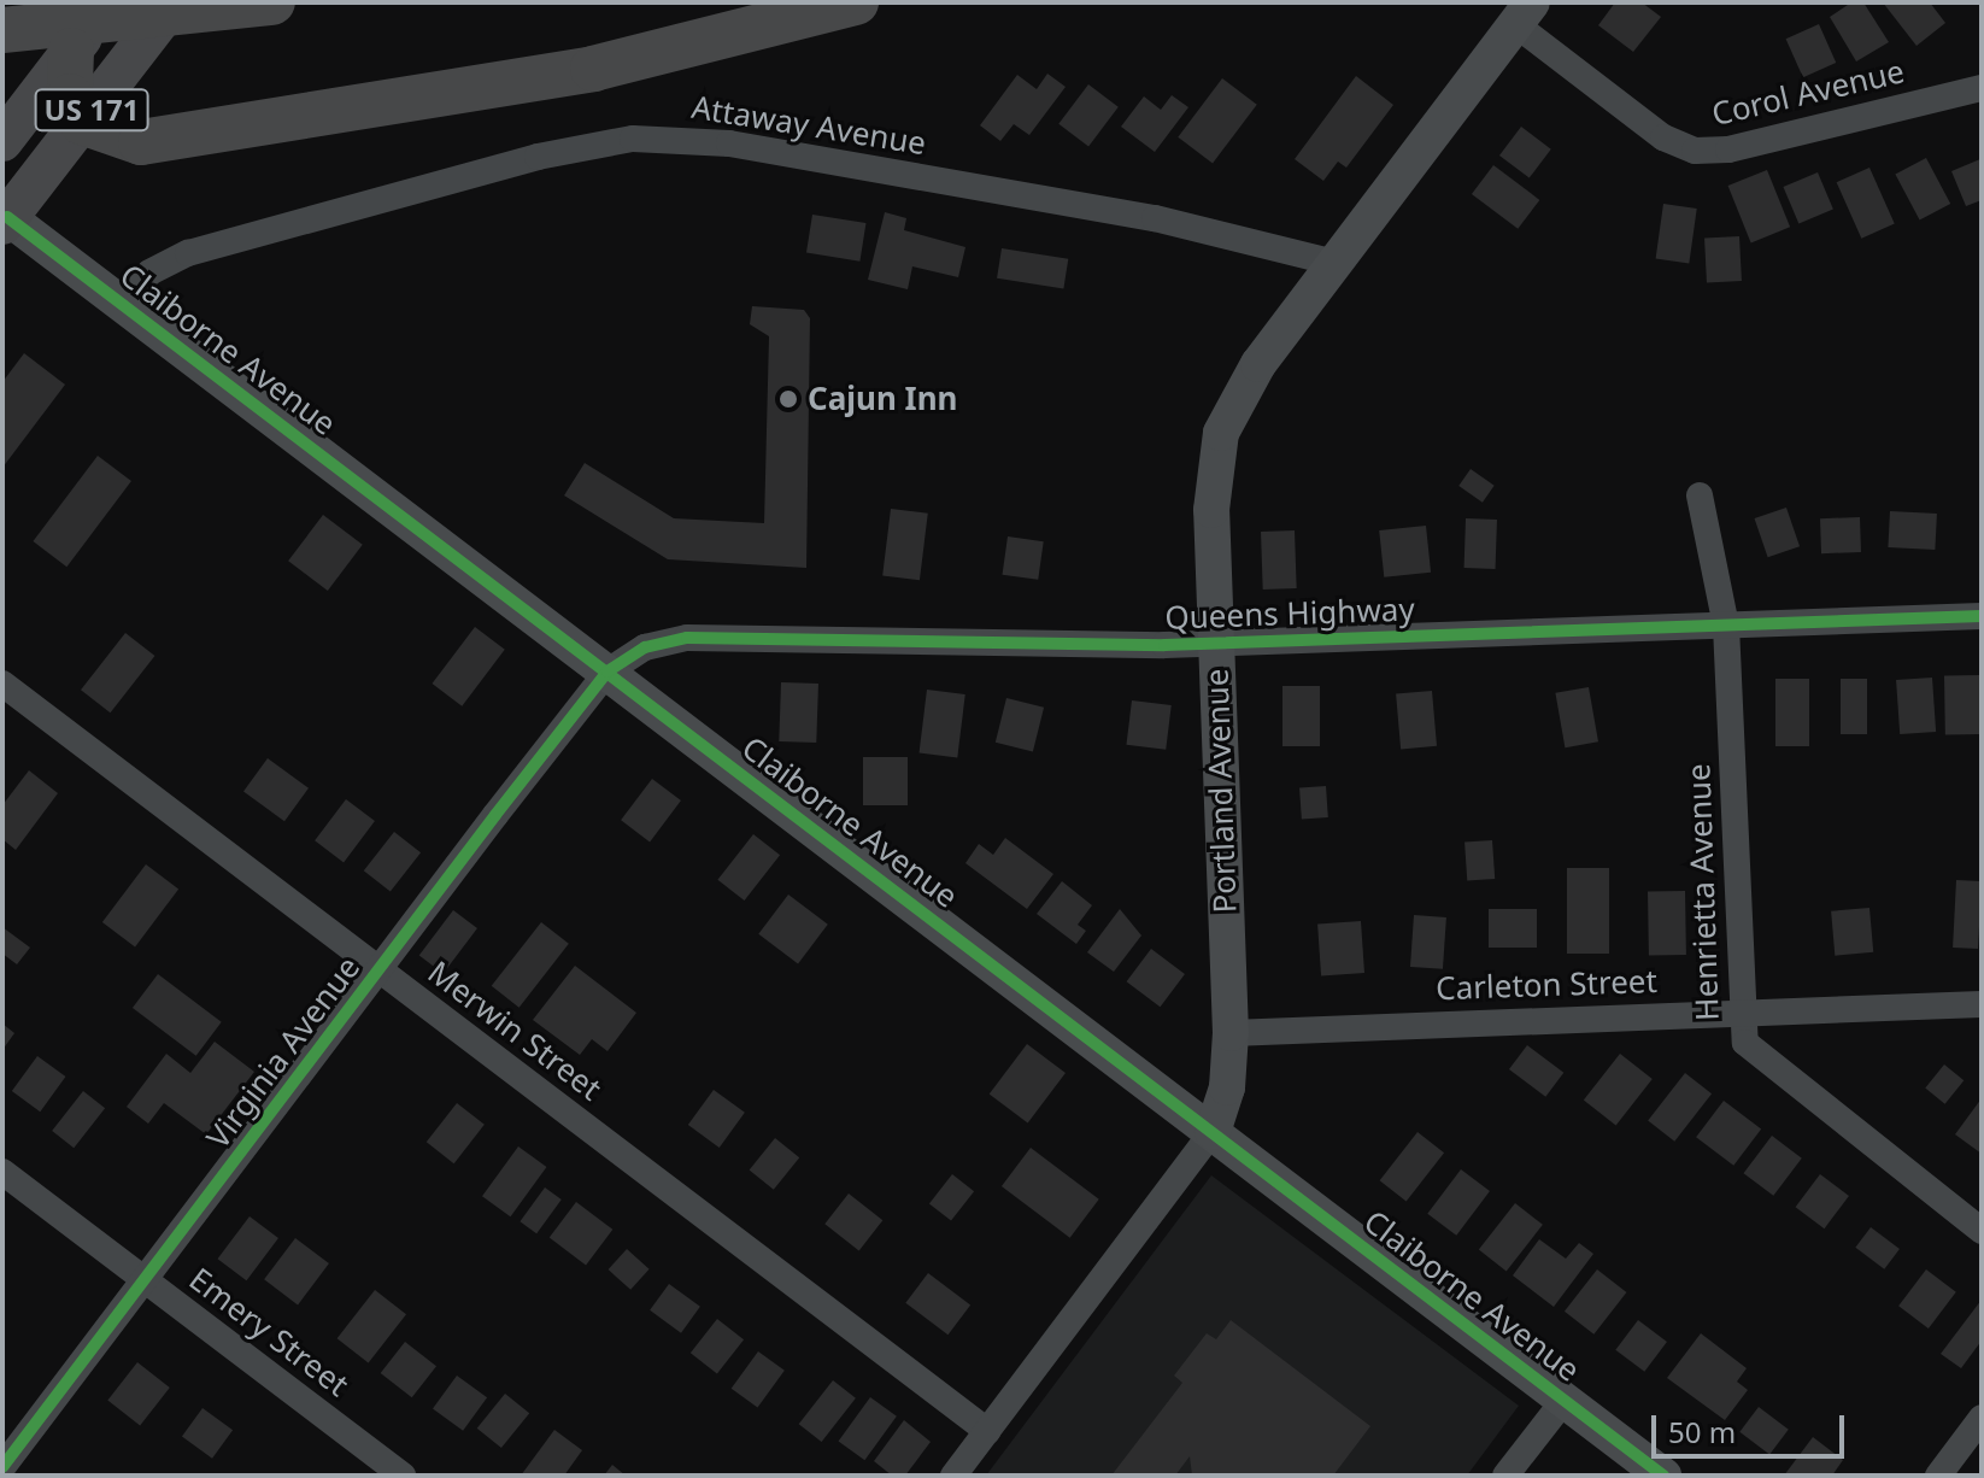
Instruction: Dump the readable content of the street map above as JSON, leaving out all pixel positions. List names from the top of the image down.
{
  "streets": {
    "main road": ["US 171"],
    "street": [
      "Corol Avenue",
      "Attaway Avenue",
      "Claiborne Avenue",
      "Queens Highway",
      "Portland Avenue",
      "Henrietta Avenue",
      "Carleton Street",
      "Merwin Street",
      "Virginia Avenue",
      "Emery Street"
    ]
  },
  "crossings": [
    ["Corol Avenue", "Portland Avenue"],
    ["US 171", "Claiborne Avenue"],
    ["Attaway Avenue", "Claiborne Avenue"],
    ["Attaway Avenue", "Portland Avenue"],
    ["Claiborne Avenue", "Queens Highway"],
    ["Claiborne Avenue", "Portland Avenue"],
    ["Claiborne Avenue", "Virginia Avenue"],
    ["Queens Highway", "Portland Avenue"],
    ["Queens Highway", "Henrietta Avenue"],
    ["Queens Highway", "Virginia Avenue"],
    ["Portland Avenue", "Carleton Street"],
    ["Portland Avenue", "Merwin Street"],
    ["Henrietta Avenue", "Carleton Street"],
    ["Merwin Street", "Virginia Avenue"],
    ["Virginia Avenue", "Emery Street"]
  ],
  "places": ["Cajun Inn"],
  "scale_bar": "50 m"
}
